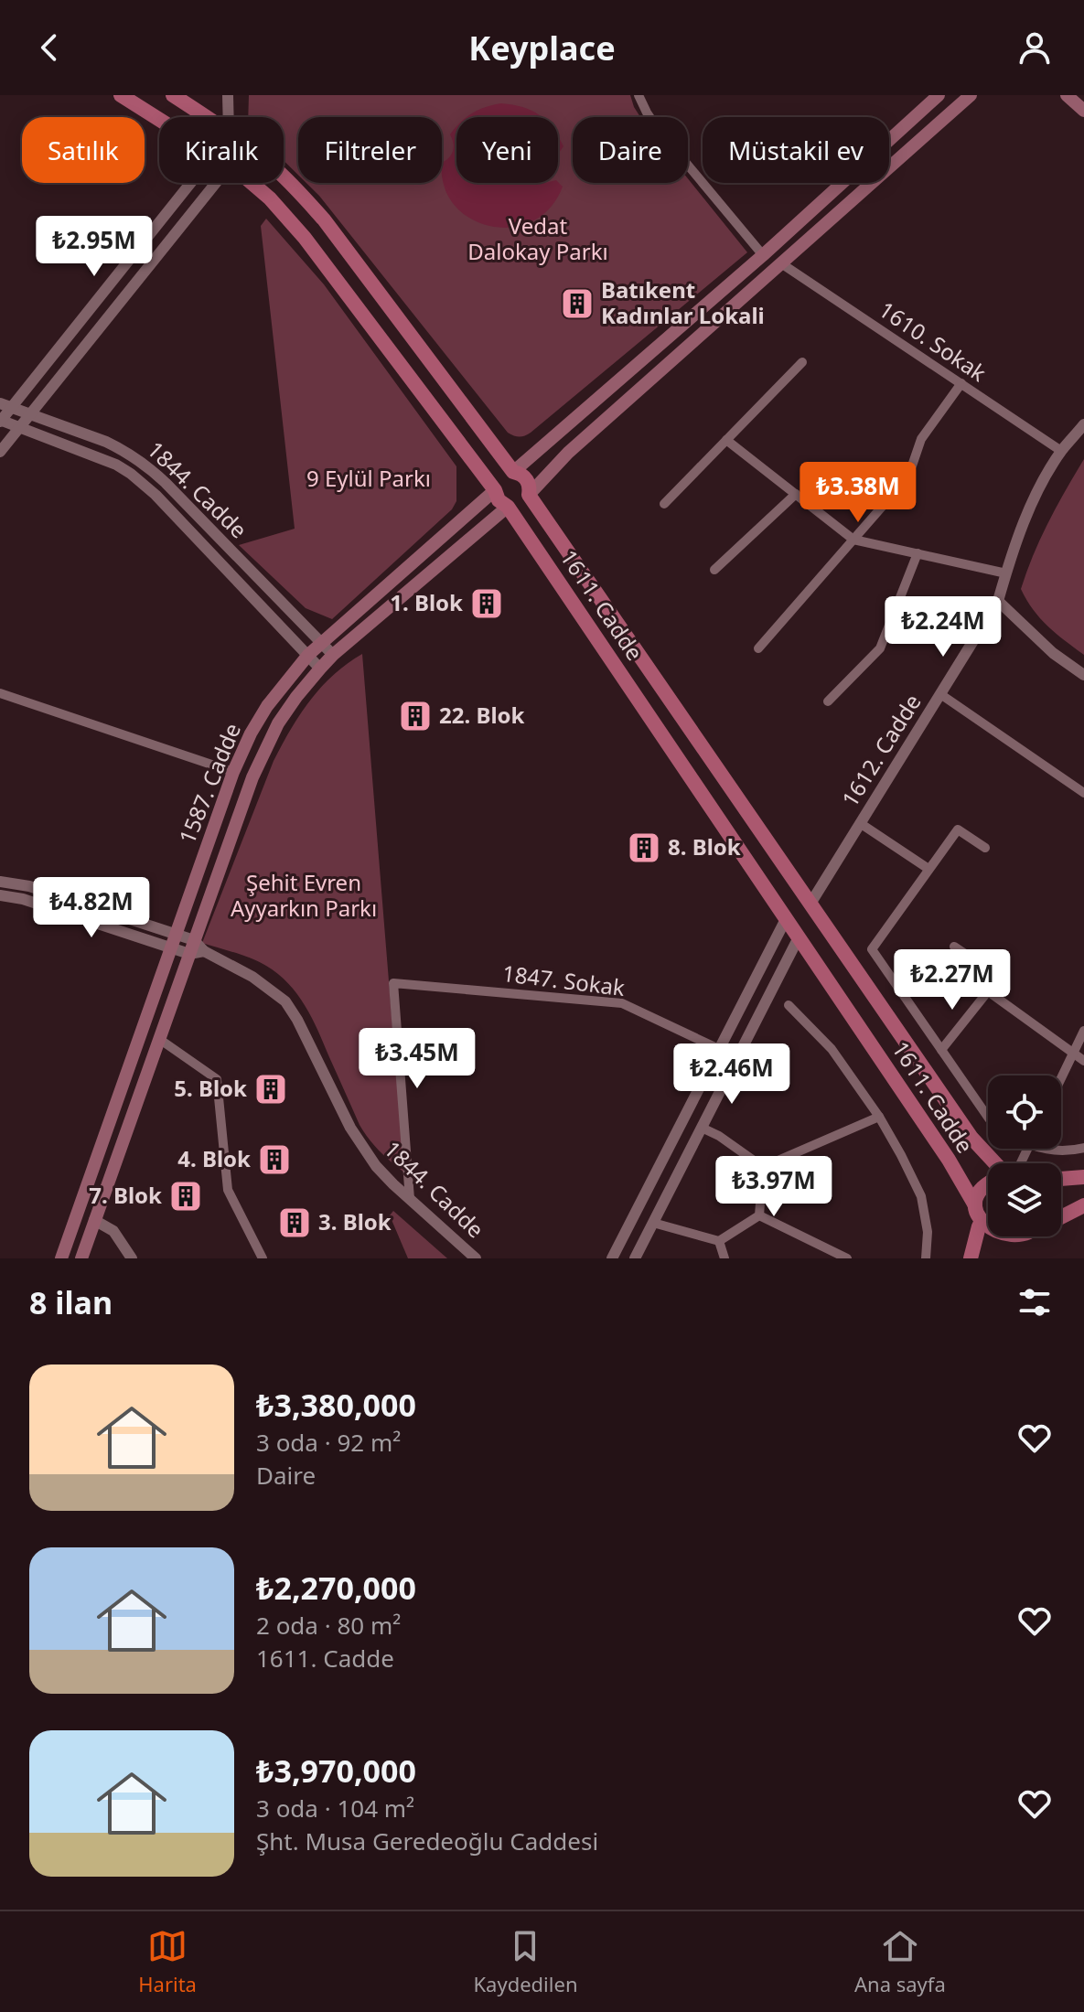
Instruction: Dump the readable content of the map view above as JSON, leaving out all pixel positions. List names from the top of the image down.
{
  "streets": {
    "main road": ["1611. Cadde", "1587. Cadde"],
    "street": [
      "1610. Sokak",
      "1844. Cadde",
      "1612. Cadde",
      "1847. Sokak"
    ]
  },
  "crossings": [
    ["1610. Sokak", "1612. Cadde"],
    ["1844. Cadde", "1587. Cadde"],
    ["1844. Cadde", "1847. Sokak"],
    ["1611. Cadde", "1612. Cadde"],
    ["1611. Cadde", "1587. Cadde"]
  ],
  "parks": ["Vedat Dalokay Parkı", "9 Eylül Parkı", "Şehit Evren Ayyarkın Parkı"],
  "places": {
    "building": [
      "Batıkent Kadınlar Lokali",
      "1. Blok",
      "22. Blok",
      "8. Blok",
      "5. Blok",
      "4. Blok",
      "7. Blok",
      "3. Blok"
    ]
  },
  "page": {
    "header": "Keyplace",
    "chip": [
      "Satılık",
      "Kiralık",
      "Filtreler",
      "Yeni",
      "Daire",
      "Müstakil ev"
    ],
    "price": [
      "₺2.95M",
      "₺3.38M",
      "₺2.24M",
      "₺4.82M",
      "₺2.27M",
      "₺3.45M",
      "₺2.46M",
      "₺3.97M"
    ],
    "heading": "8 ilan",
    "list": [
      {
        "name": "₺3,380,000",
        "note": "3 oda · 92 m² · Daire"
      },
      {
        "name": "₺2,270,000",
        "note": "2 oda · 80 m² · 1611. Cadde"
      },
      {
        "name": "₺3,970,000",
        "note": "3 oda · 104 m² · Şht. Musa Geredeoğlu Caddesi"
      }
    ],
    "tabs": ["Harita", "Kaydedilen", "Ana sayfa"]
  }
}
